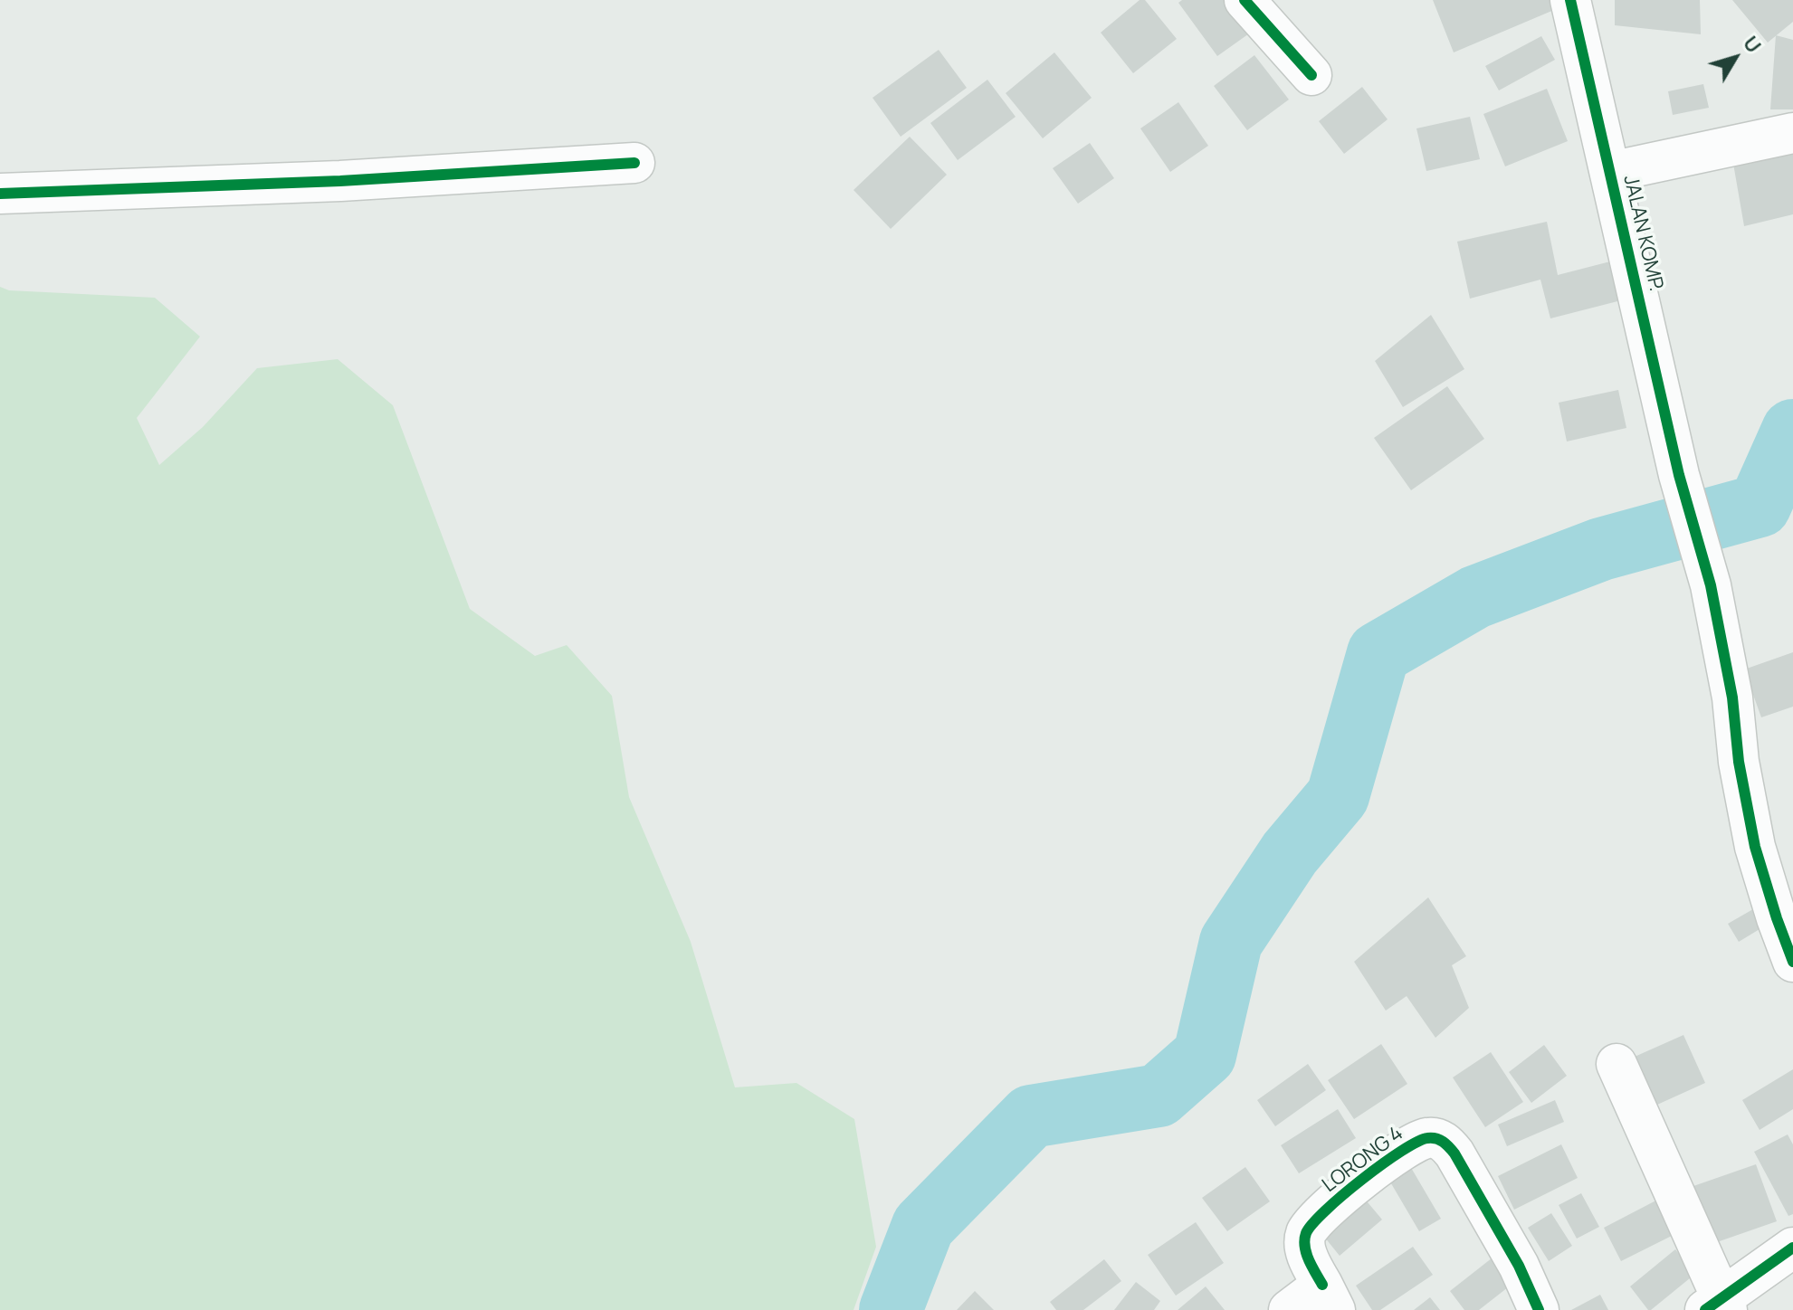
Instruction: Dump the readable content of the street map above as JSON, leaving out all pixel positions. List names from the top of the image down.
{
  "streets": {
    "street": ["JALAN KOMP.", "LORONG 4"]
  },
  "north": "top right"
}
